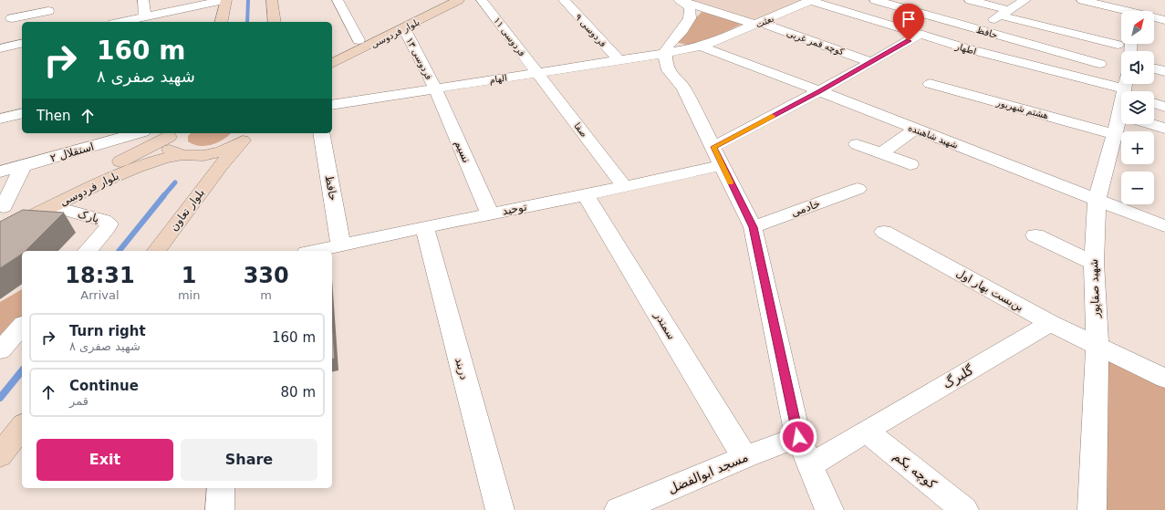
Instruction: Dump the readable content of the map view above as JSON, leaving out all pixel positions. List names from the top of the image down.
{
  "streets": {
    "main road": ["بلوار فردوسی", "بلوار تعاون"],
    "street": [
      "بعثت",
      "فردوسی ۹",
      "حافظ",
      "فردوسی ۱۱",
      "کوچه قمر غربی",
      "اطهار",
      "فردوسی ۱۳",
      "الهام",
      "هشتم شهریور",
      "صفا",
      "شهید شاهبنده",
      "نسیم",
      "استقلال ۲",
      "خادمی",
      "توحید",
      "پارک",
      "شهید صفاپور",
      "بن‌بست بهار اول",
      "سمندر",
      "دربند",
      "گلبرگ",
      "کوچه یکم",
      "مسجد ابوالفضل"
    ]
  },
  "crossings": [
    ["بعثت", "کوچه قمر غربی"],
    ["بعثت", "اطهار"],
    ["بعثت", "الهام"],
    ["بعثت", "شهید شاهبنده"],
    ["فردوسی ۹", "الهام"],
    ["حافظ", "توحید"],
    ["بلوار فردوسی", "فردوسی ۱۳"],
    ["بلوار فردوسی", "بلوار تعاون"],
    ["بلوار فردوسی", "پارک"],
    ["فردوسی ۱۱", "الهام"],
    ["فردوسی ۱۱", "صفا"],
    ["کوچه قمر غربی", "توحید"],
    ["اطهار", "توحید"],
    ["فردوسی ۱۳", "الهام"],
    ["فردوسی ۱۳", "نسیم"],
    ["الهام", "صفا"],
    ["الهام", "شهید شاهبنده"],
    ["الهام", "نسیم"],
    ["صفا", "توحید"],
    ["شهید شاهبنده", "توحید"],
    ["شهید شاهبنده", "شهید صفاپور"],
    ["نسیم", "توحید"],
    ["توحید", "سمندر"],
    ["توحید", "دربند"],
    ["شهید صفاپور", "بن‌بست بهار اول"],
    ["بن‌بست بهار اول", "گلبرگ"],
    ["سمندر", "مسجد ابوالفضل"],
    ["گلبرگ", "کوچه یکم"]
  ],
  "north": "top right",
  "page": {
    "map_buttons": ["+", "−"],
    "turn": ["160 m", "شهید صفری ۸"],
    "then": "Then",
    "eta": [
      "18:31",
      "Arrival",
      "1",
      "min",
      "330",
      "m"
    ],
    "list": [
      {
        "name": "Turn right",
        "note": "شهید صفری ۸",
        "value": "160 m"
      },
      {
        "name": "Continue",
        "note": "قمر",
        "value": "80 m"
      }
    ],
    "buttons": ["Exit", "Share"]
  }
}
